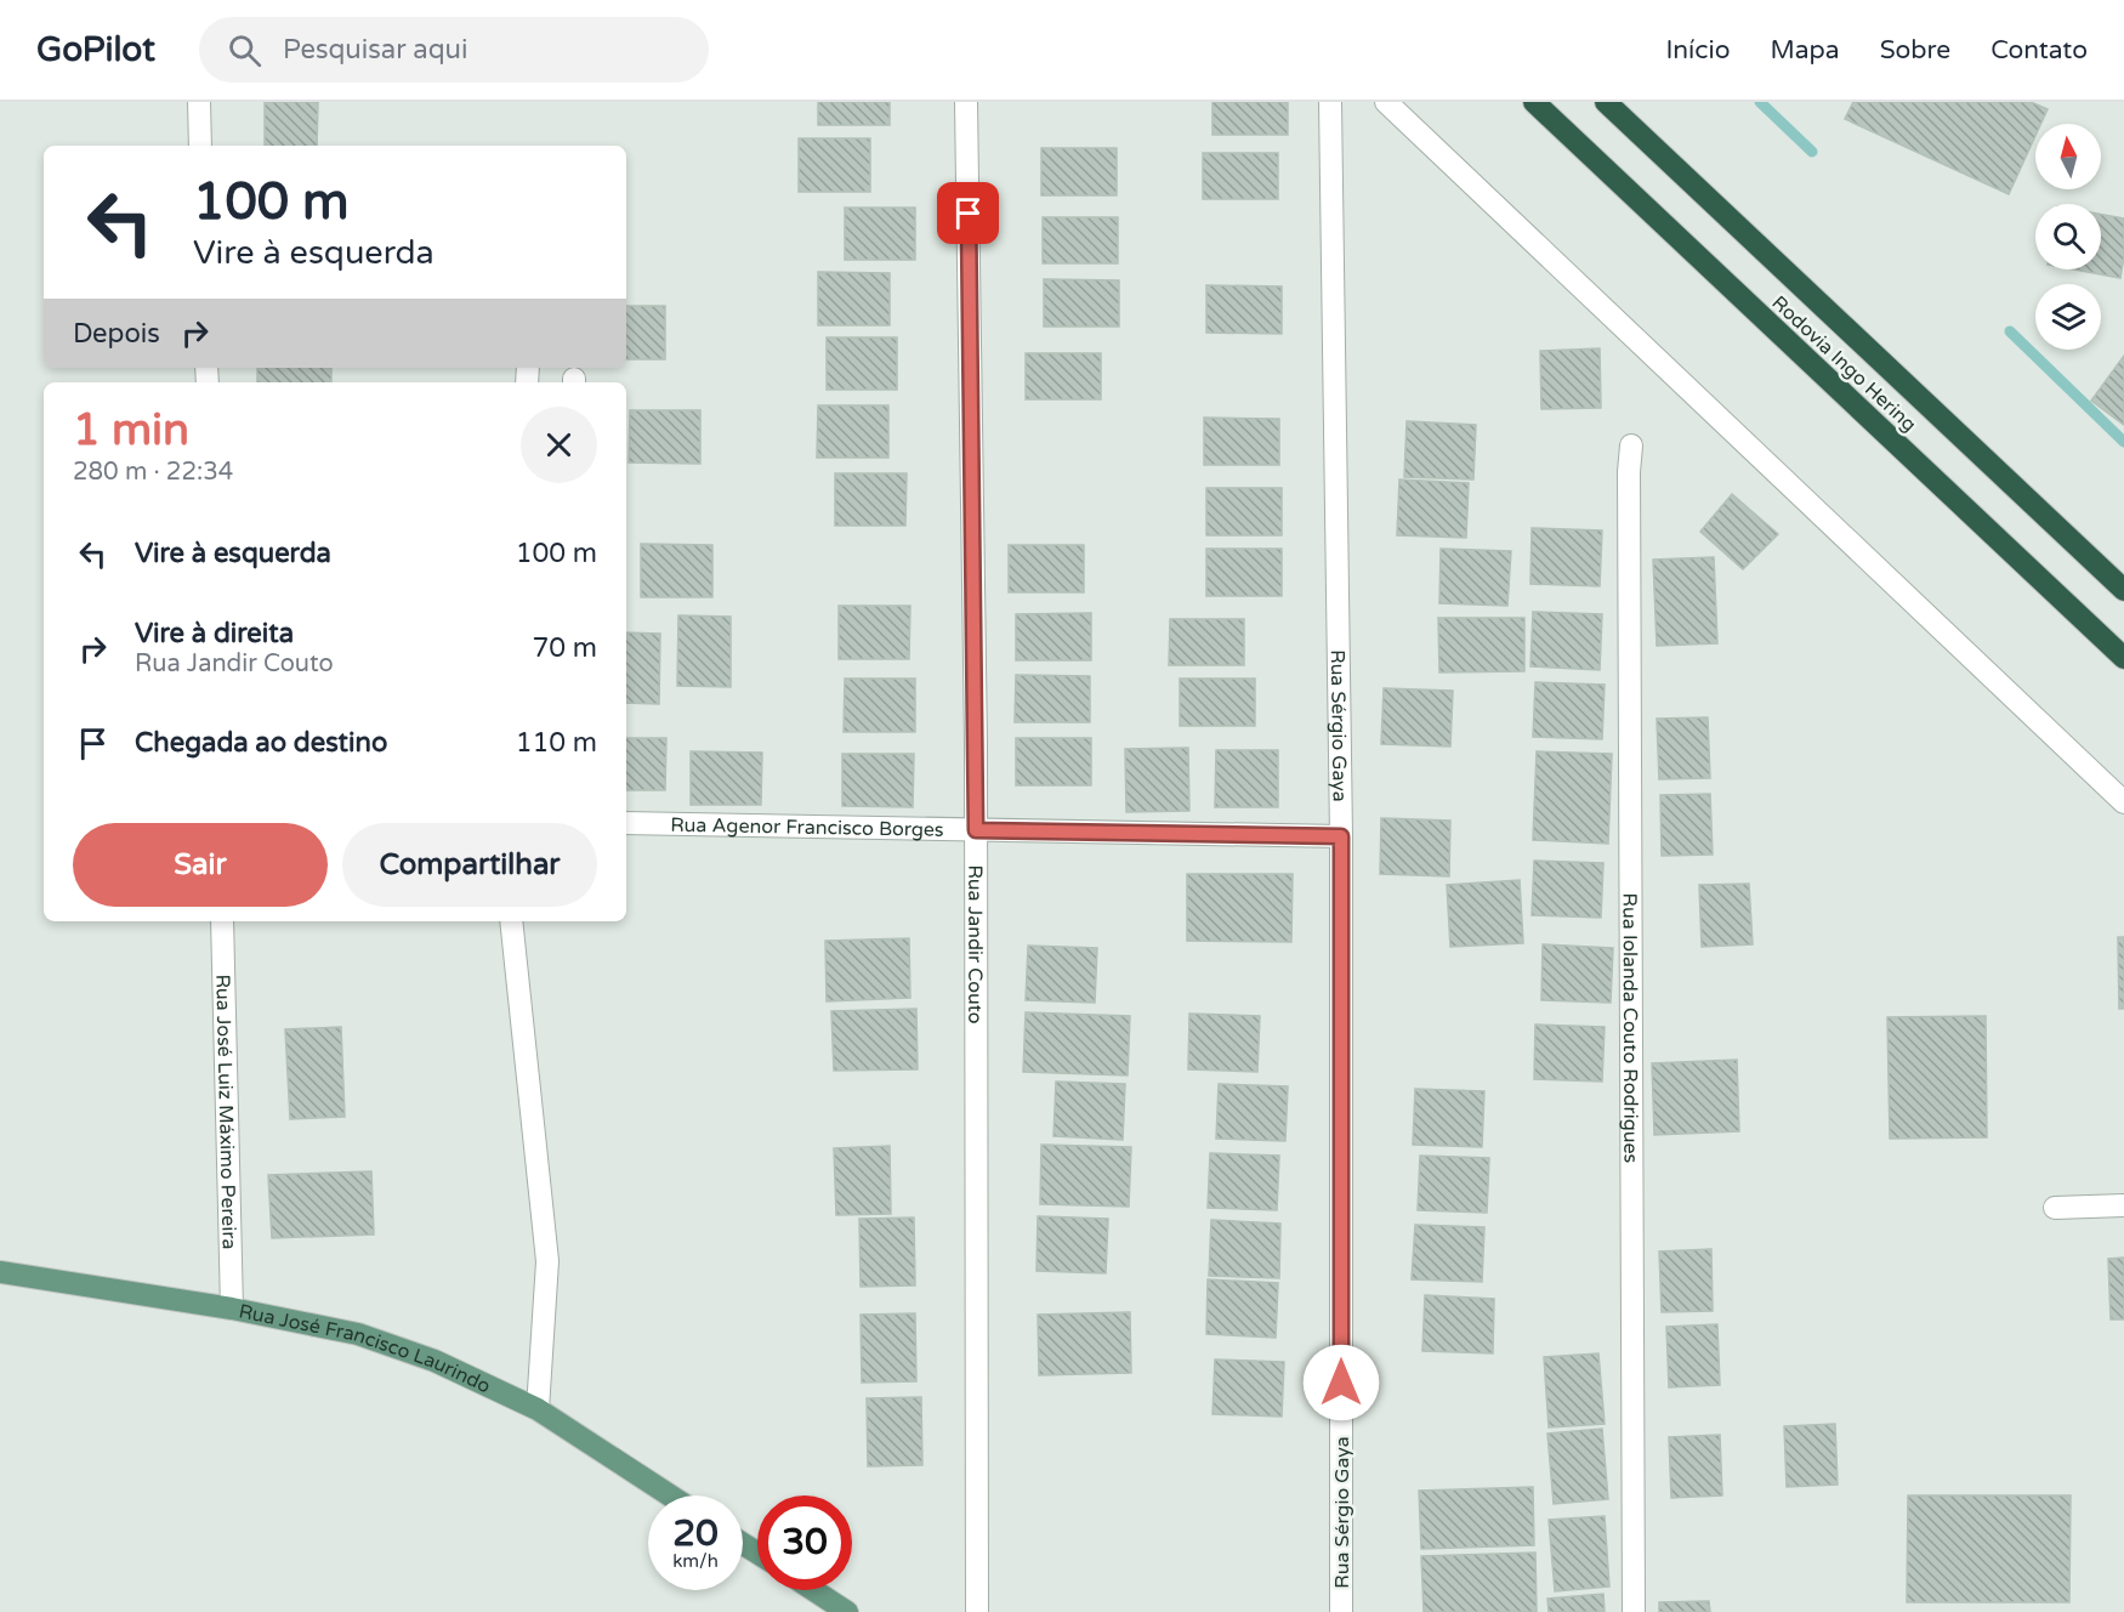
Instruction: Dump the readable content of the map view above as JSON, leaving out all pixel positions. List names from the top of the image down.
{
  "streets": {
    "highway": ["Rodovia Ingo Hering"],
    "main road": ["Rua José Francisco Laurindo"],
    "street": [
      "Rua Sérgio Gaya",
      "Rua Agenor Francisco Borges",
      "Rua Jandir Couto",
      "Rua Iolanda Couto Rodrigues",
      "Rua José Luiz Máximo Pereira"
    ]
  },
  "crossings": [
    ["Rua Sérgio Gaya", "Rua Agenor Francisco Borges"],
    ["Rua Agenor Francisco Borges", "Rua Jandir Couto"],
    ["Rua José Luiz Máximo Pereira", "Rua José Francisco Laurindo"]
  ],
  "north": "top",
  "page": {
    "header": "GoPilot",
    "search": "Pesquisar aqui",
    "nav": [
      "Início",
      "Mapa",
      "Sobre",
      "Contato"
    ],
    "turn": ["100 m", "Vire à esquerda"],
    "then": "Depois",
    "heading": ["1 min", "280 m · 22:34"],
    "list": [
      {
        "name": "Vire à esquerda",
        "value": "100 m"
      },
      {
        "name": "Vire à direita",
        "note": "Rua Jandir Couto",
        "value": "70 m"
      },
      {
        "name": "Chegada ao destino",
        "value": "110 m"
      }
    ],
    "buttons": ["Sair", "Compartilhar"],
    "speed": "20 km/h",
    "limit": "30"
  }
}
